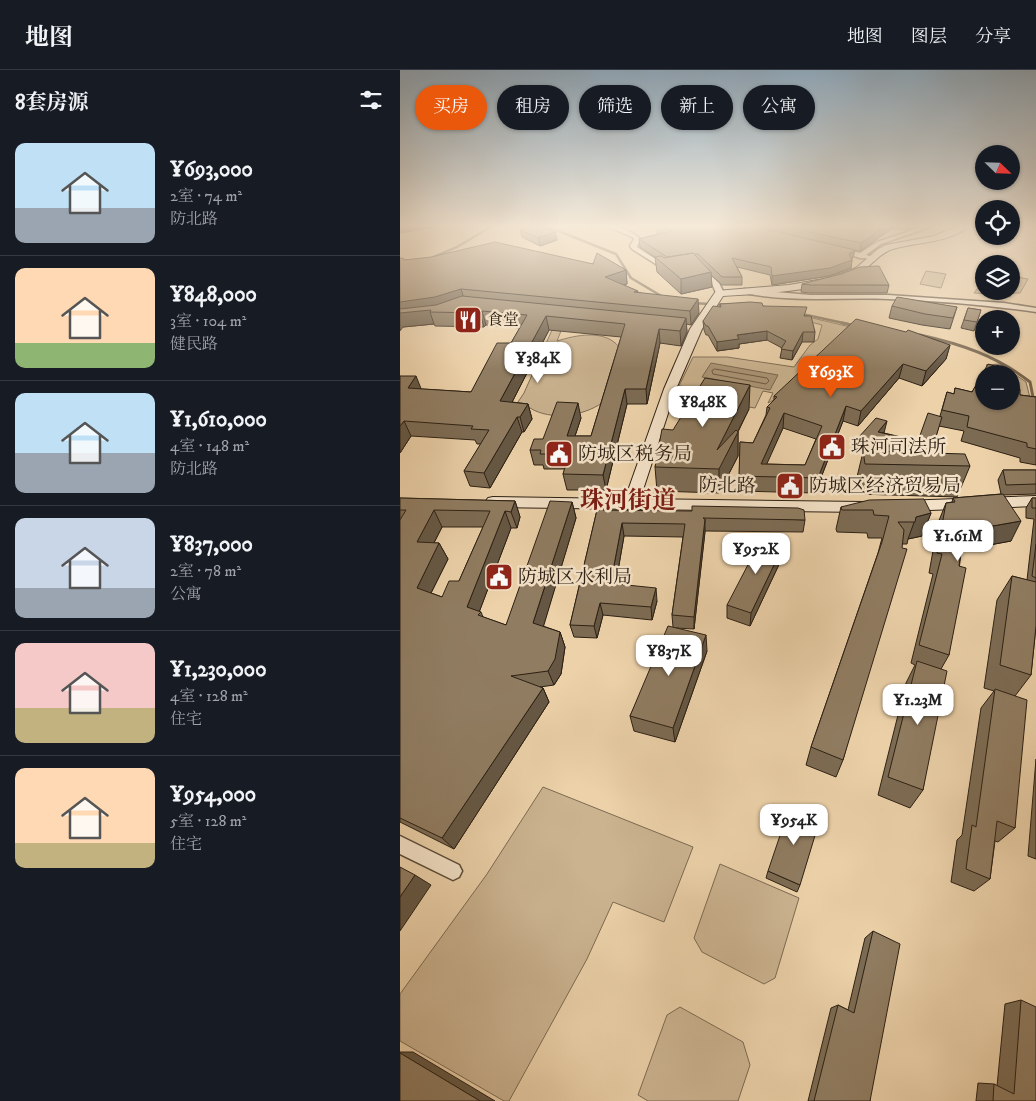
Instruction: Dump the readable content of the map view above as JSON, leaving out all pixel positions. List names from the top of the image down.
{
  "streets": {
    "street": ["防北路"]
  },
  "districts": ["珠河街道"],
  "places": {
    "restaurant": ["食堂"],
    "public building": [
      "珠河司法所",
      "防城区税务局",
      "防城区经济贸易局",
      "防城区水利局"
    ]
  },
  "north": "bottom right",
  "page": {
    "header": "地图",
    "nav": ["地图", "图层", "分享"],
    "heading": "8套房源",
    "chip": [
      "买房",
      "租房",
      "筛选",
      "新上",
      "公寓"
    ],
    "list": [
      {
        "name": "¥693,000",
        "note": "2室 · 74 m² · 防北路"
      },
      {
        "name": "¥848,000",
        "note": "3室 · 104 m² · 健民路"
      },
      {
        "name": "¥1,610,000",
        "note": "4室 · 148 m² · 防北路"
      },
      {
        "name": "¥837,000",
        "note": "2室 · 78 m² · 公寓"
      },
      {
        "name": "¥1,230,000",
        "note": "4室 · 128 m² · 住宅"
      },
      {
        "name": "¥954,000",
        "note": "5室 · 128 m² · 住宅"
      }
    ],
    "map_buttons": ["+", "−"],
    "price": [
      "¥384K",
      "¥693K",
      "¥848K",
      "¥1.61M",
      "¥952K",
      "¥837K",
      "¥1.23M",
      "¥954K"
    ]
  }
}
